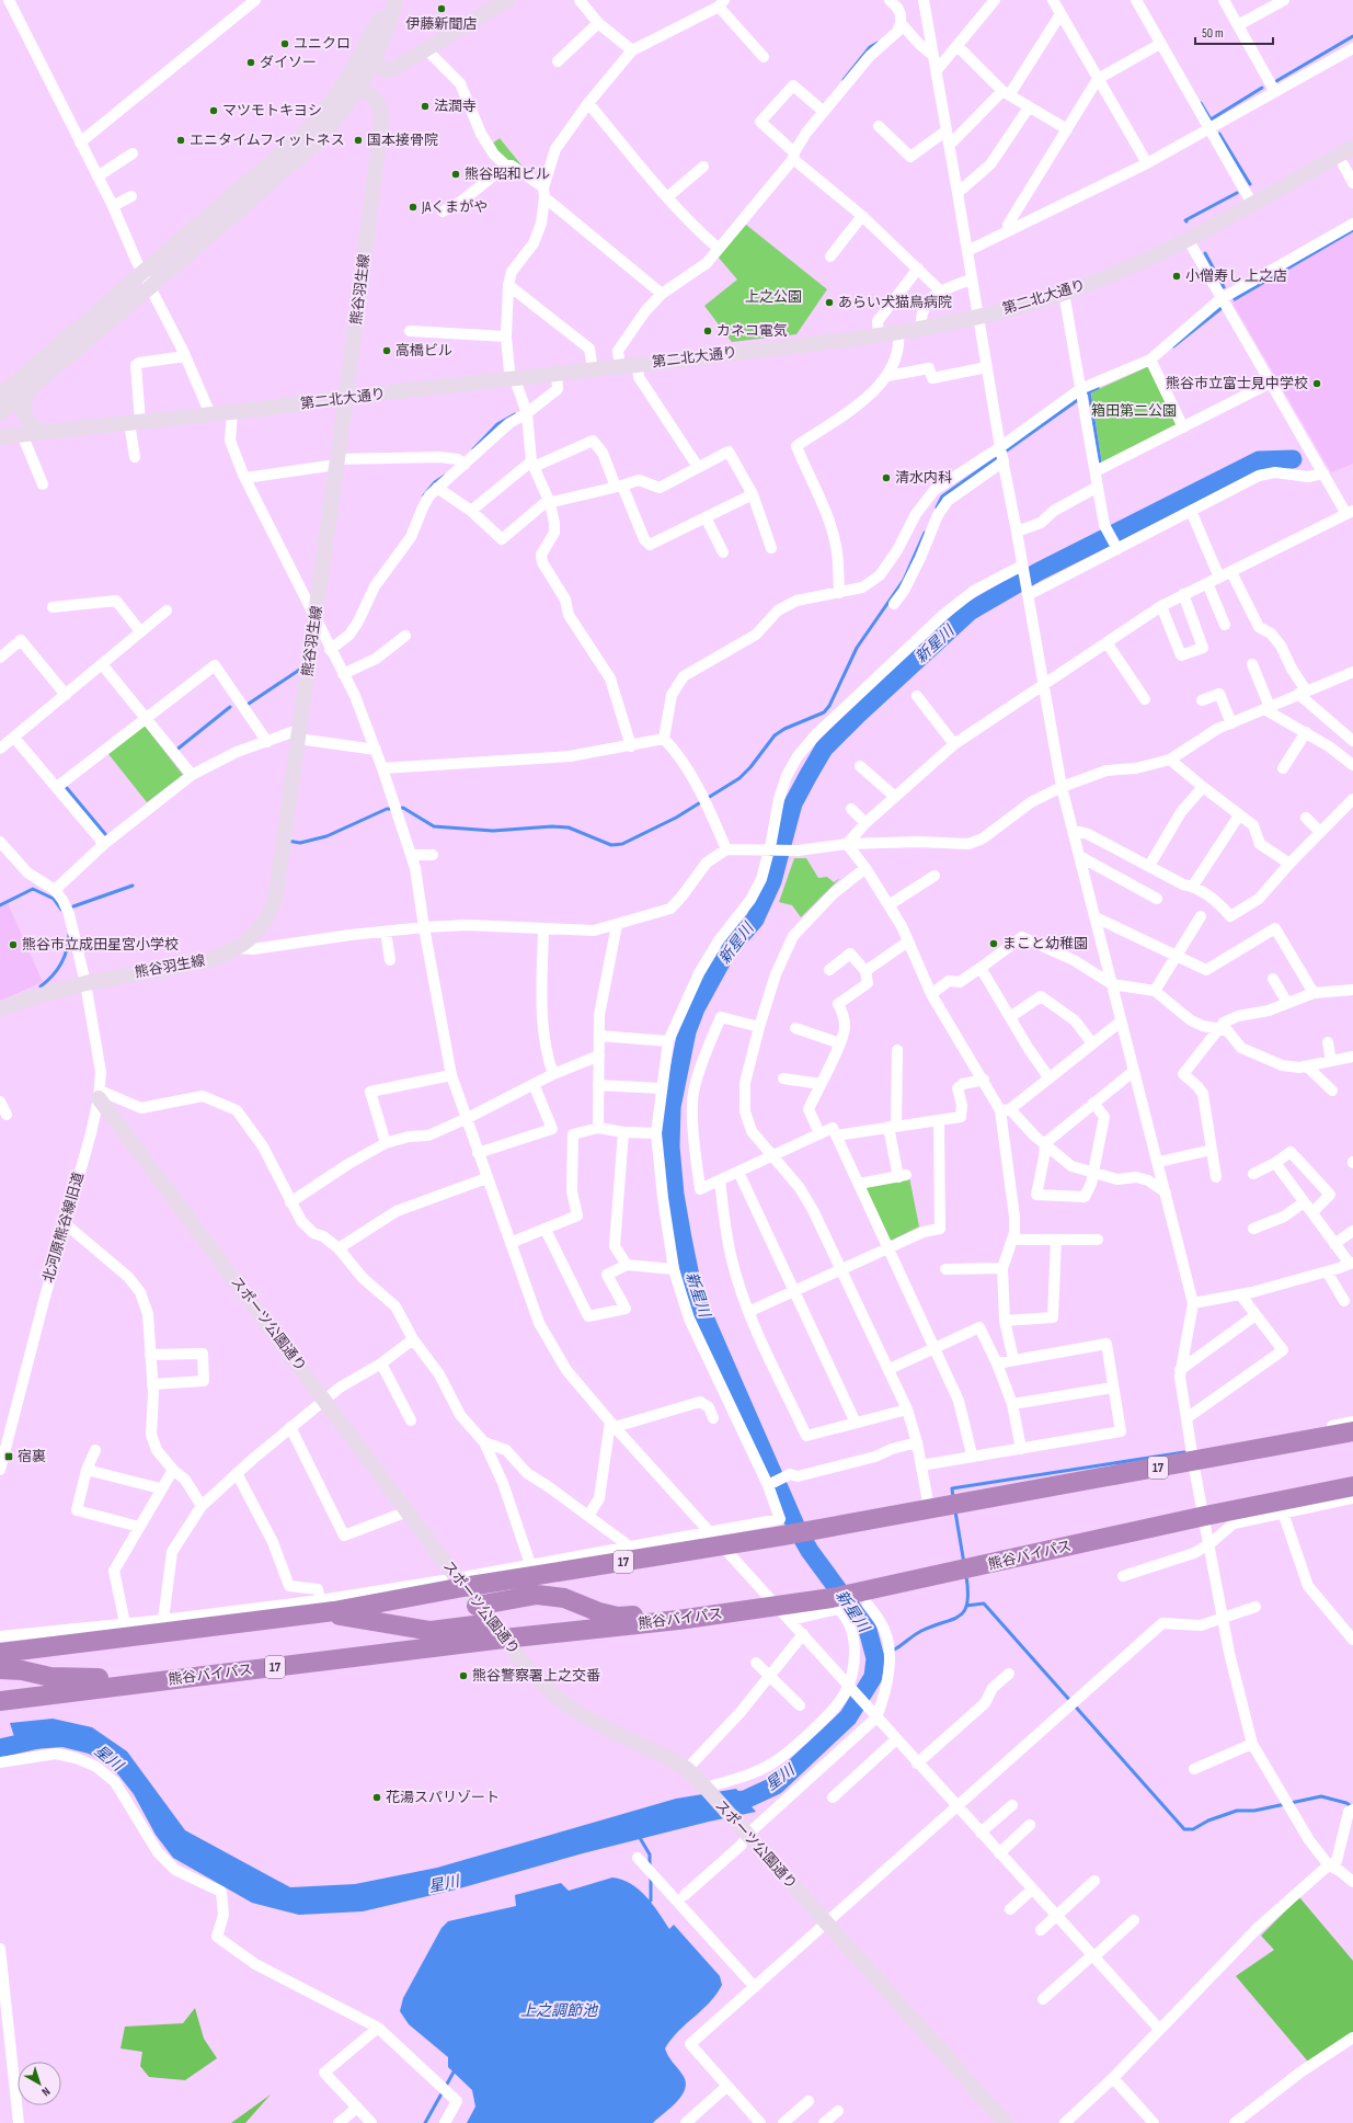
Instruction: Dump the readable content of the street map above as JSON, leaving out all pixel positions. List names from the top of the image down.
{
  "streets": {
    "highway": ["17", "熊谷バイパス"],
    "street": [
      "熊谷羽生線",
      "第二北大通り",
      "北河原熊谷線旧道",
      "スポーツ公園通り"
    ]
  },
  "crossings": [
    ["熊谷羽生線", "第二北大通り"],
    ["熊谷羽生線", "北河原熊谷線旧道"],
    ["北河原熊谷線旧道", "スポーツ公園通り"],
    ["スポーツ公園通り", "17"],
    ["スポーツ公園通り", "熊谷バイパス"]
  ],
  "water": ["新星川", "星川", "上之調節池"],
  "parks": ["上之公園", "箱田第二公園"],
  "places": {
    "other": [
      "伊藤新聞店",
      "ユニクロ",
      "ダイソー",
      "法潤寺",
      "マツモトキヨシ",
      "エニタイムフィットネス",
      "国本接骨院",
      "熊谷昭和ビル",
      "JAくまがや",
      "小僧寿し 上之店",
      "あらい犬猫鳥病院",
      "カネコ電気",
      "高橋ビル",
      "熊谷市立富士見中学校",
      "清水内科",
      "まこと幼稚園",
      "熊谷市立成田星宮小学校",
      "熊谷警察署上之交番",
      "花湯スパリゾート"
    ],
    "transit": ["宿裏"]
  },
  "scale_bar": "50 m",
  "north": "bottom right"
}
